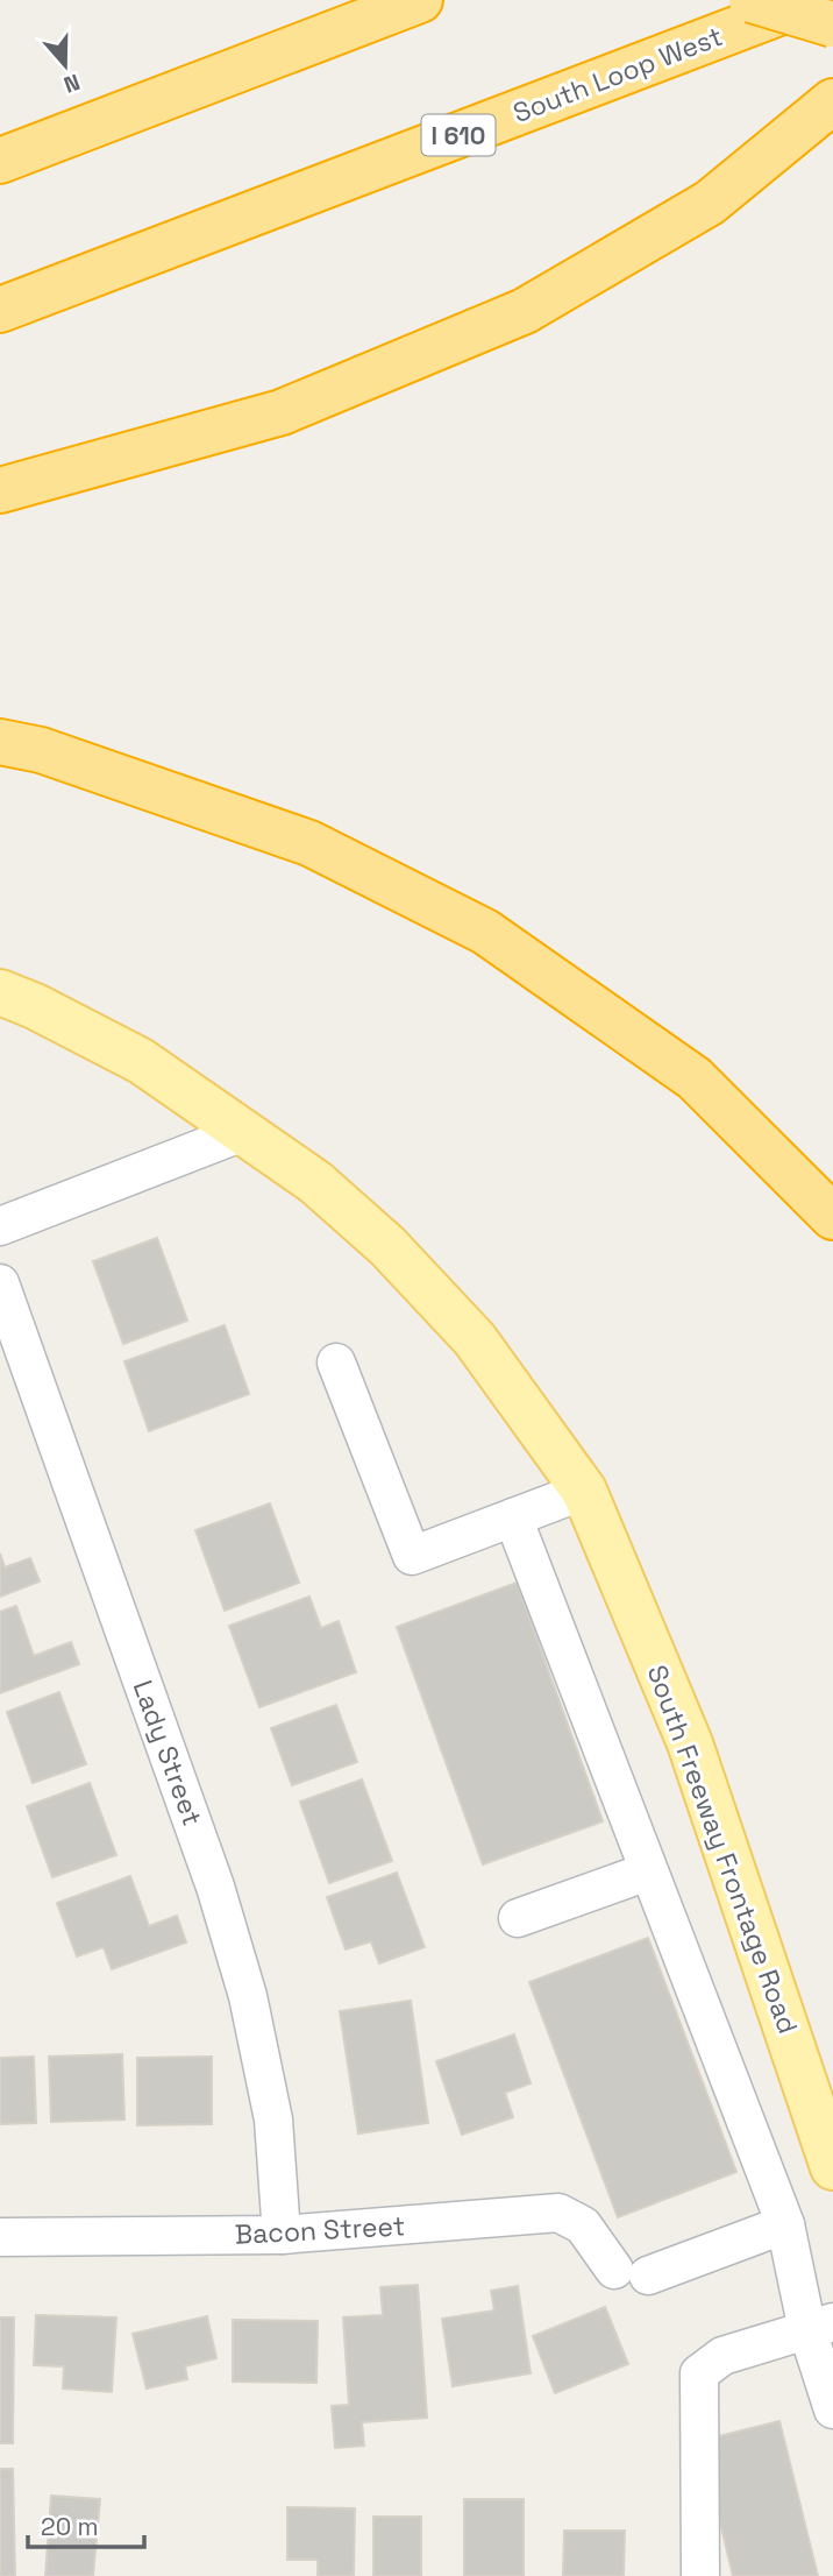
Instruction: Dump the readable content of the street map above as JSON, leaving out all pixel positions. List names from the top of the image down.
{
  "streets": {
    "highway": ["South Loop West", "I 610"],
    "main road": ["South Freeway Frontage Road"],
    "street": ["Lady Street", "Bacon Street"]
  },
  "crossings": [
    ["Lady Street", "Bacon Street"]
  ],
  "scale_bar": "20 m",
  "north": "bottom"
}
